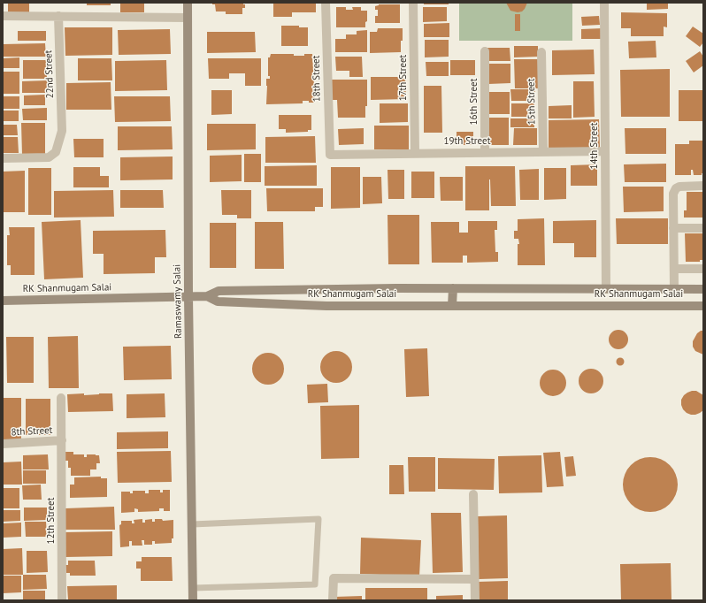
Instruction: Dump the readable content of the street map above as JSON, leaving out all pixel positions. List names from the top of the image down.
{
  "streets": {
    "street": [
      "22nd Street",
      "17th Street",
      "18th Street",
      "16th Street",
      "15th Street",
      "19th Street",
      "14th Street",
      "RK Shanmugam Salai",
      "Ramaswamy Salai",
      "8th Street",
      "12th Street"
    ]
  },
  "crossings": [
    ["17th Street", "19th Street"],
    ["18th Street", "19th Street"],
    ["16th Street", "19th Street"],
    ["15th Street", "19th Street"],
    ["19th Street", "14th Street"],
    ["RK Shanmugam Salai", "Ramaswamy Salai"],
    ["8th Street", "12th Street"]
  ]
}
